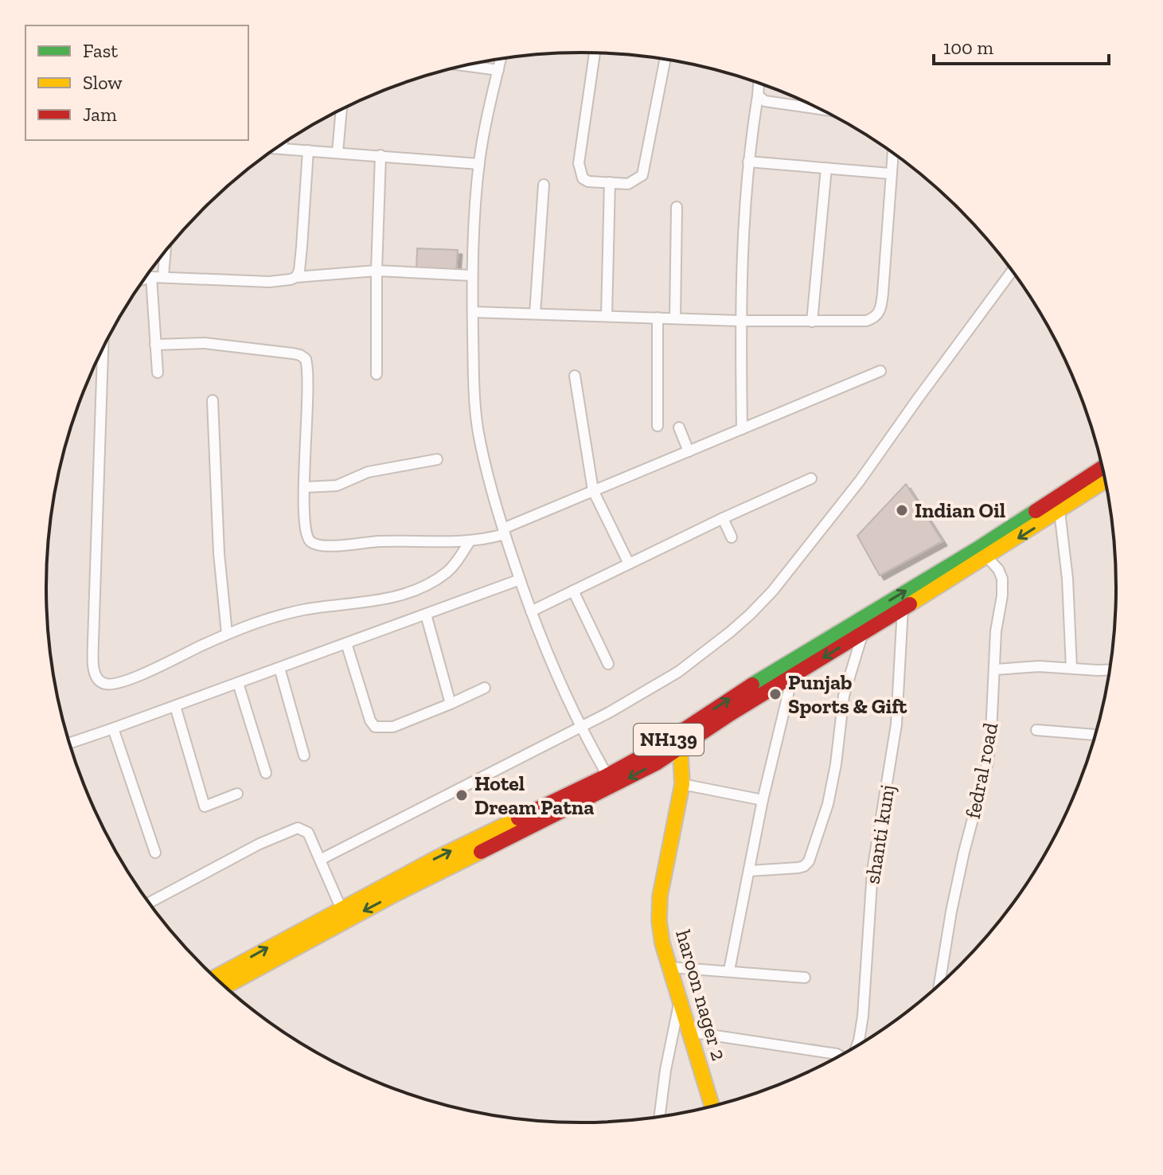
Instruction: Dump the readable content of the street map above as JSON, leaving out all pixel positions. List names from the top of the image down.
{
  "streets": {
    "main road": ["NH139", "haroon nager 2"],
    "street": ["fedral road", "shanti kunj"]
  },
  "crossings": [
    ["NH139", "fedral road"],
    ["NH139", "shanti kunj"],
    ["NH139", "haroon nager 2"],
    ["shanti kunj", "haroon nager 2"]
  ],
  "places": ["Indian Oil", "Punjab Sports & Gift", "Hotel Dream Patna"],
  "legend": ["Fast", "Slow", "Jam"],
  "scale_bar": "100 m"
}
